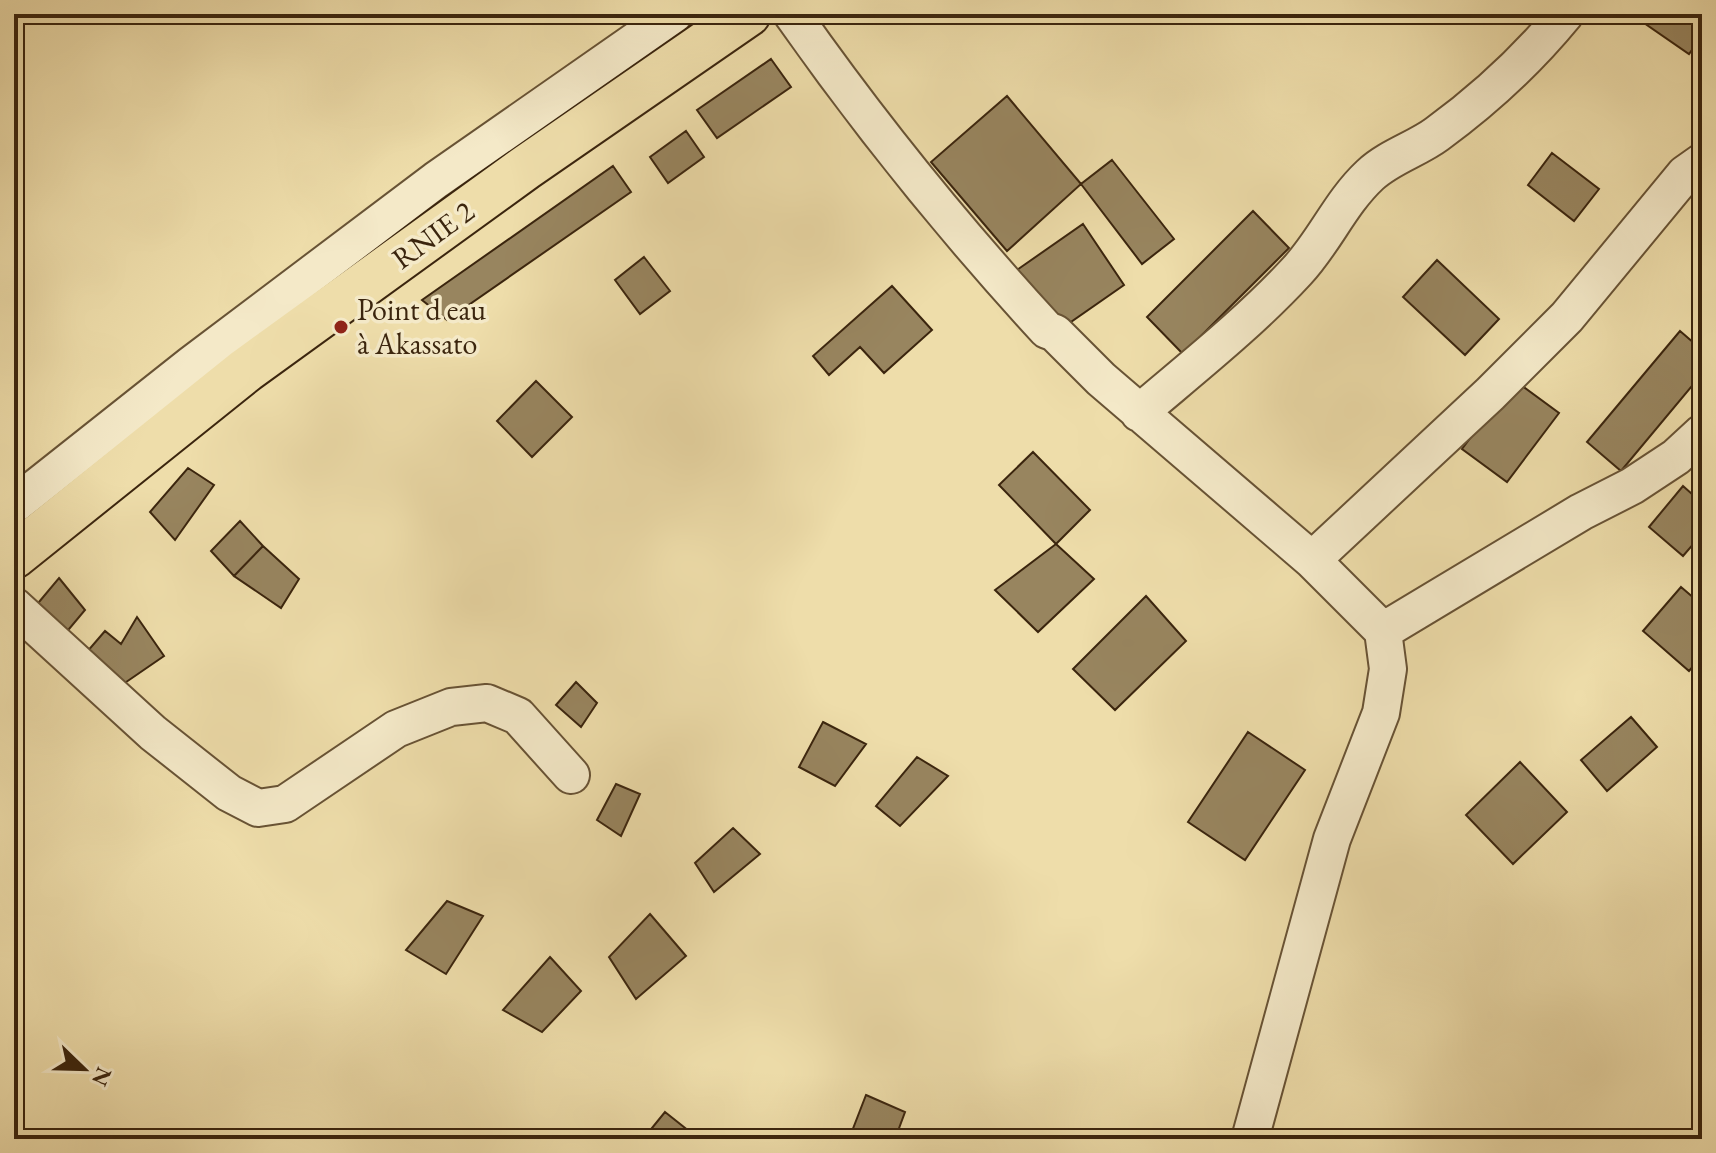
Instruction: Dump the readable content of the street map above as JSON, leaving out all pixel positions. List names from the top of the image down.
{
  "streets": {
    "highway": ["RNIE 2"]
  },
  "places": ["Point d eau à Akassato"],
  "north": "bottom right"
}
